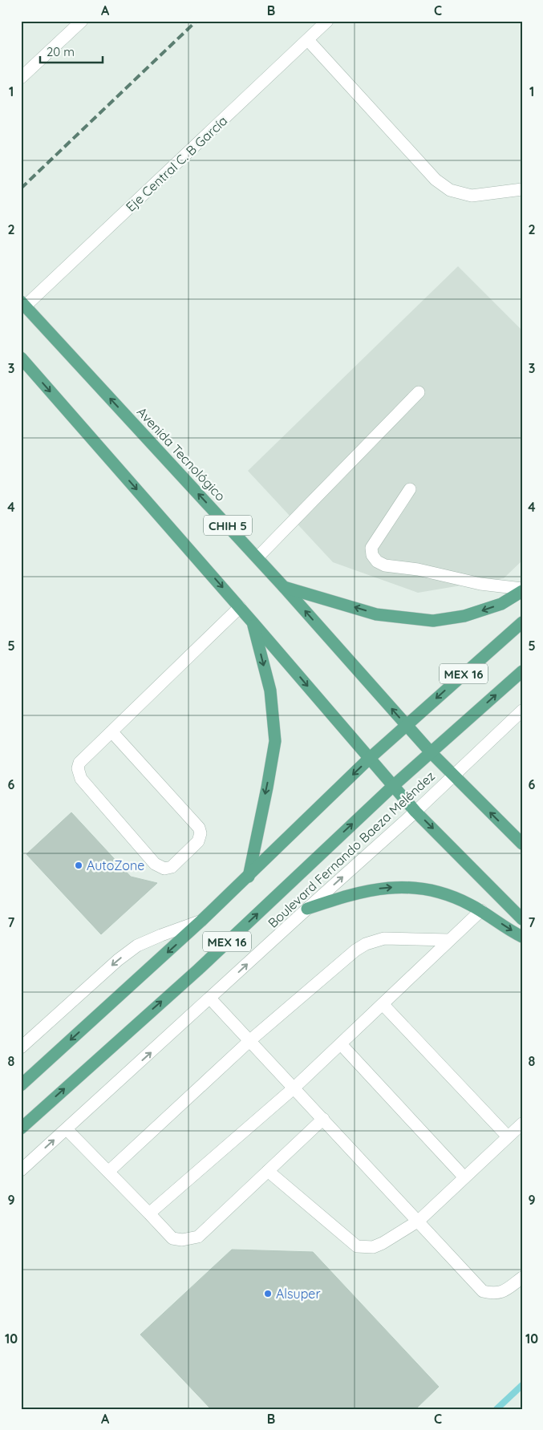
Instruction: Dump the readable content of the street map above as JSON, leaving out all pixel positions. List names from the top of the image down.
{
  "streets": {
    "main road": [
      "Avenida Tecnológico",
      "CHIH 5",
      "MEX 16",
      "Boulevard Fernando Baeza Meléndez"
    ],
    "street": ["Eje Central C. B García"]
  },
  "crossings": [
    ["Eje Central C. B García", "Avenida Tecnológico"],
    ["Avenida Tecnológico", "MEX 16"],
    ["Avenida Tecnológico", "Boulevard Fernando Baeza Meléndez"]
  ],
  "places": ["AutoZone", "Alsuper"],
  "scale_bar": "20 m",
  "grid": {
    "columns": ["A", "B", "C"],
    "rows": [
      "1",
      "2",
      "3",
      "4",
      "5",
      "6",
      "7",
      "8",
      "9",
      "10"
    ]
  }
}
